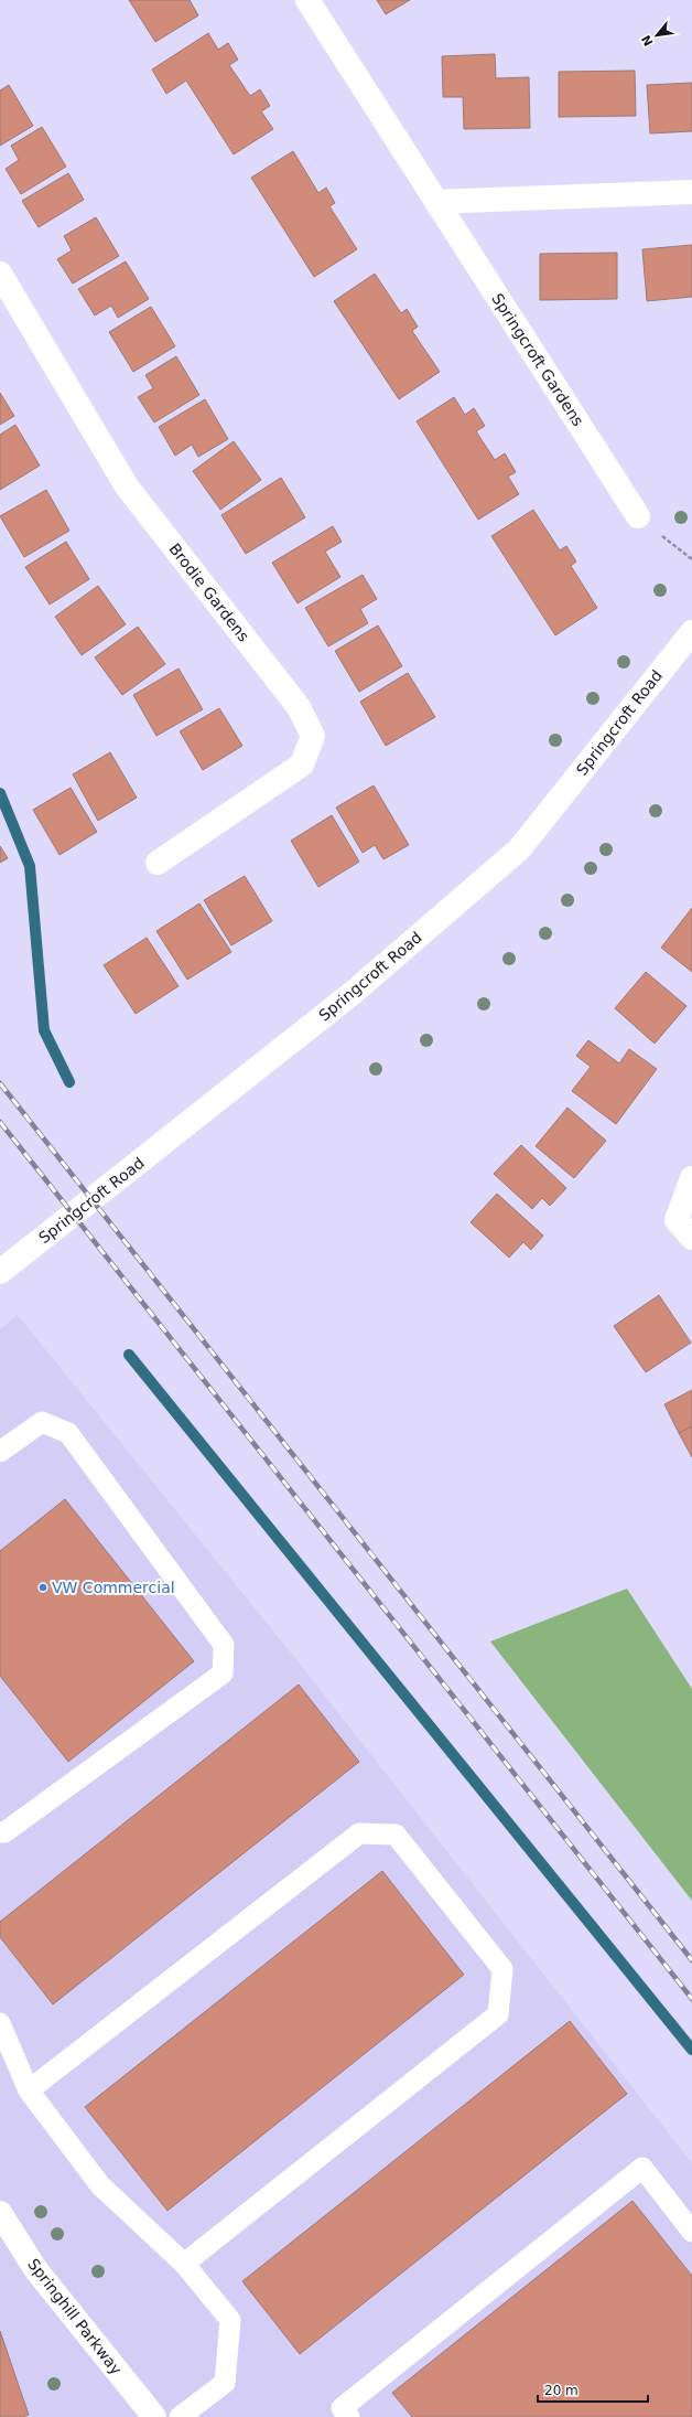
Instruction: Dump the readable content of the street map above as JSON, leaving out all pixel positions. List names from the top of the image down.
{
  "streets": {
    "street": [
      "Springcroft Gardens",
      "Brodie Gardens",
      "Springcroft Road",
      "Springhill Parkway"
    ]
  },
  "places": ["VW Commercial"],
  "scale_bar": "20 m",
  "north": "bottom left"
}
